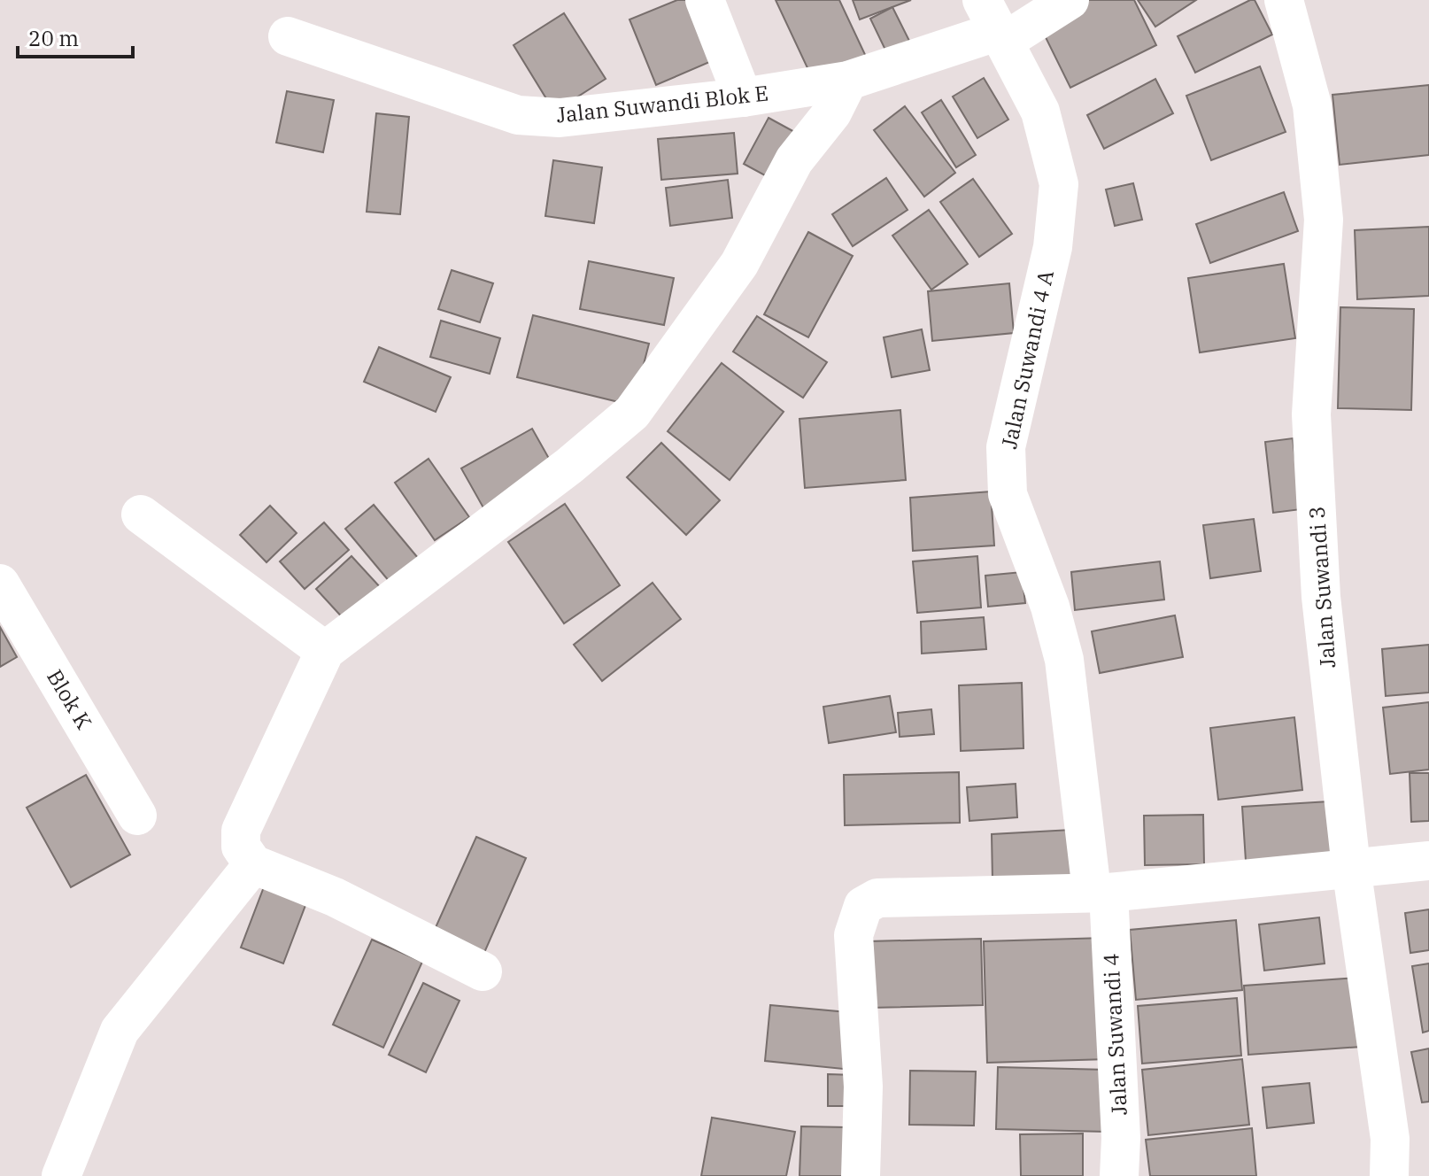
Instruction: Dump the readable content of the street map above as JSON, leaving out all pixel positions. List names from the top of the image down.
{
  "streets": {
    "street": [
      "Jalan Suwandi Blok E",
      "Jalan Suwandi 4 A",
      "Jalan Suwandi 3",
      "Blok K",
      "Jalan Suwandi 4"
    ]
  },
  "crossings": [
    ["Jalan Suwandi Blok E", "Jalan Suwandi 4 A"],
    ["Jalan Suwandi 4 A", "Jalan Suwandi 4"]
  ],
  "scale_bar": "20 m"
}
